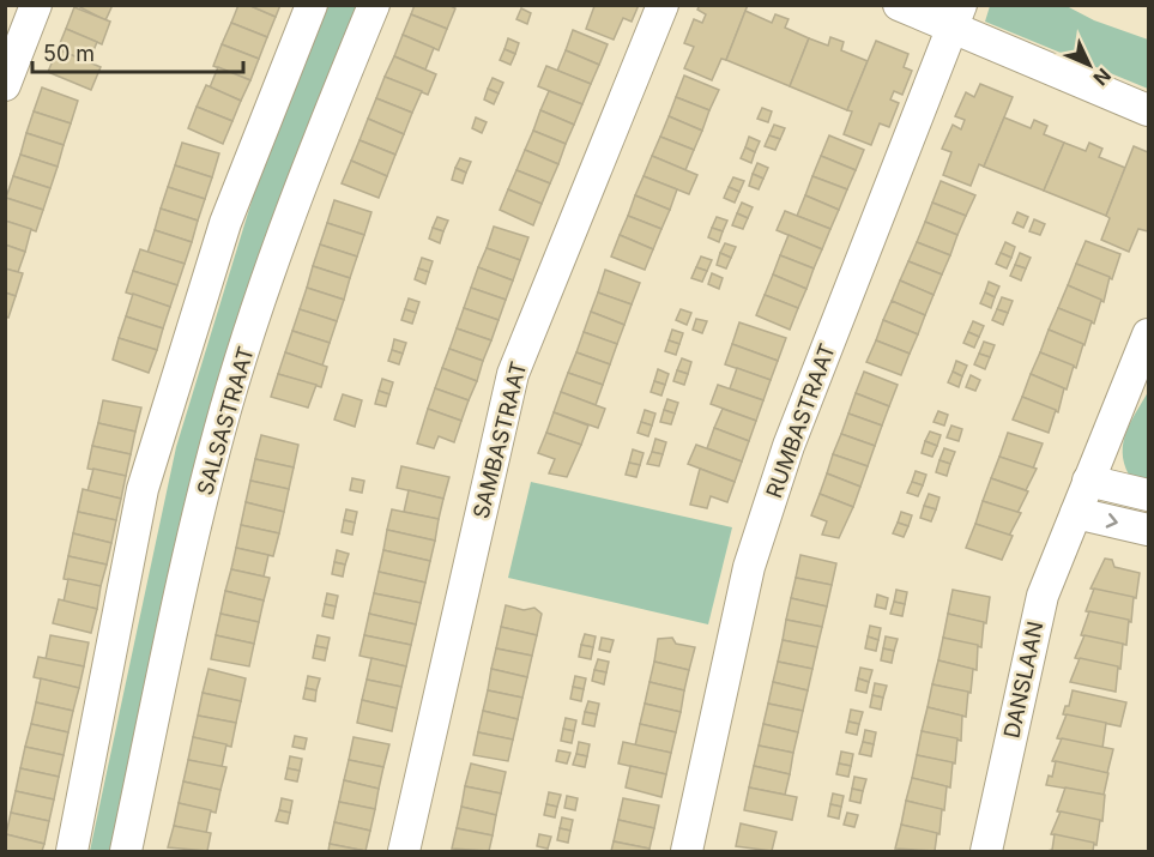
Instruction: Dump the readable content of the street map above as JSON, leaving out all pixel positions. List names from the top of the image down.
{
  "streets": {
    "street": [
      "SALSASTRAAT",
      "RUMBASTRAAT",
      "SAMBASTRAAT",
      "DANSLAAN"
    ]
  },
  "scale_bar": "50 m",
  "north": "bottom right"
}
